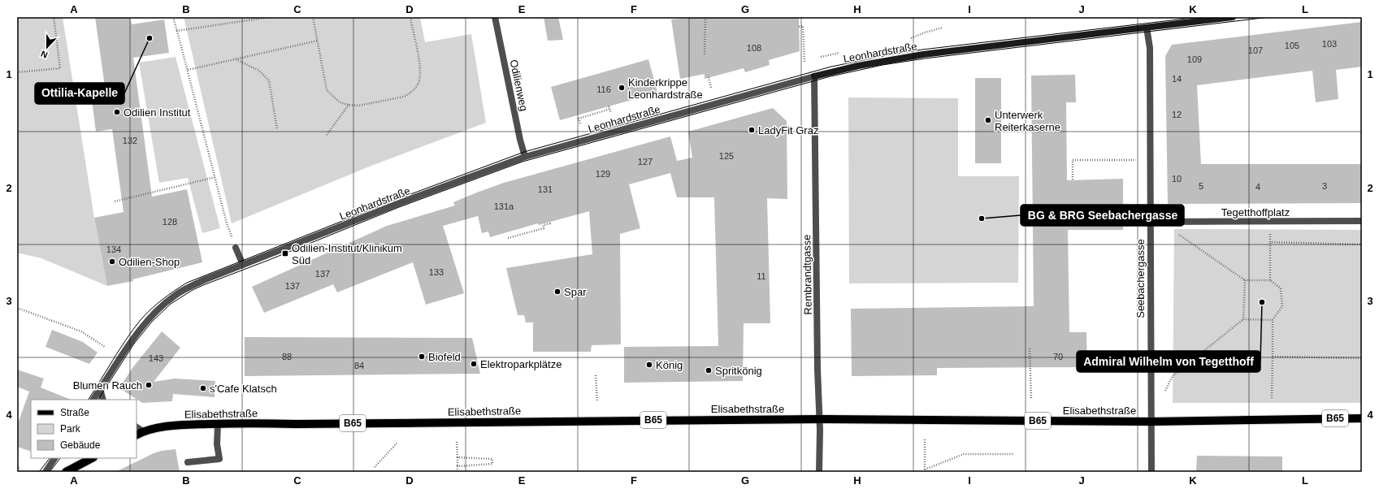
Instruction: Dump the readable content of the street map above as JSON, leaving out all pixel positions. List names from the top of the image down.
{
  "streets": {
    "main road": ["Leonhardstraße", "Elisabethstraße", "B65"],
    "street": [
      "Odilienweg",
      "Tegetthoffplatz",
      "Rembrandtgasse",
      "Seebachergasse"
    ]
  },
  "crossings": [
    ["Leonhardstraße", "Odilienweg"],
    ["Leonhardstraße", "Rembrandtgasse"],
    ["Leonhardstraße", "Seebachergasse"],
    ["Tegetthoffplatz", "Seebachergasse"],
    ["Rembrandtgasse", "Elisabethstraße"],
    ["Seebachergasse", "Elisabethstraße"]
  ],
  "places": {
    "other": [
      "Ottilia-Kapelle",
      "Kinderkrippe Leonhardstraße",
      "Odilien Institut",
      "Unterwerk Reiterkaserne",
      "LadyFit Graz",
      "BG & BRG Seebachergasse",
      "Odilien-Shop",
      "Spar",
      "Admiral Wilhelm von Tegetthoff",
      "Biofeld",
      "Elektroparkplätze",
      "König",
      "Spritkönig",
      "Blumen Rauch",
      "s'Cafe Klatsch"
    ],
    "transit": ["Odilien-Institut/Klinikum Süd"]
  },
  "house_numbers": [
    "103",
    "105",
    "108",
    "107",
    "109",
    "14",
    "116",
    "12",
    "132",
    "125",
    "127",
    "129",
    "10",
    "5",
    "3",
    "4",
    "131",
    "131a",
    "128",
    "134",
    "133",
    "137",
    "11",
    "137",
    "88",
    "70",
    "143",
    "84"
  ],
  "legend": ["Straße", "Park", "Gebäude"],
  "north": "bottom",
  "grid": {
    "columns": [
      "A",
      "B",
      "C",
      "D",
      "E",
      "F",
      "G",
      "H",
      "I",
      "J",
      "K",
      "L"
    ],
    "rows": [
      "1",
      "2",
      "3",
      "4"
    ]
  }
}
